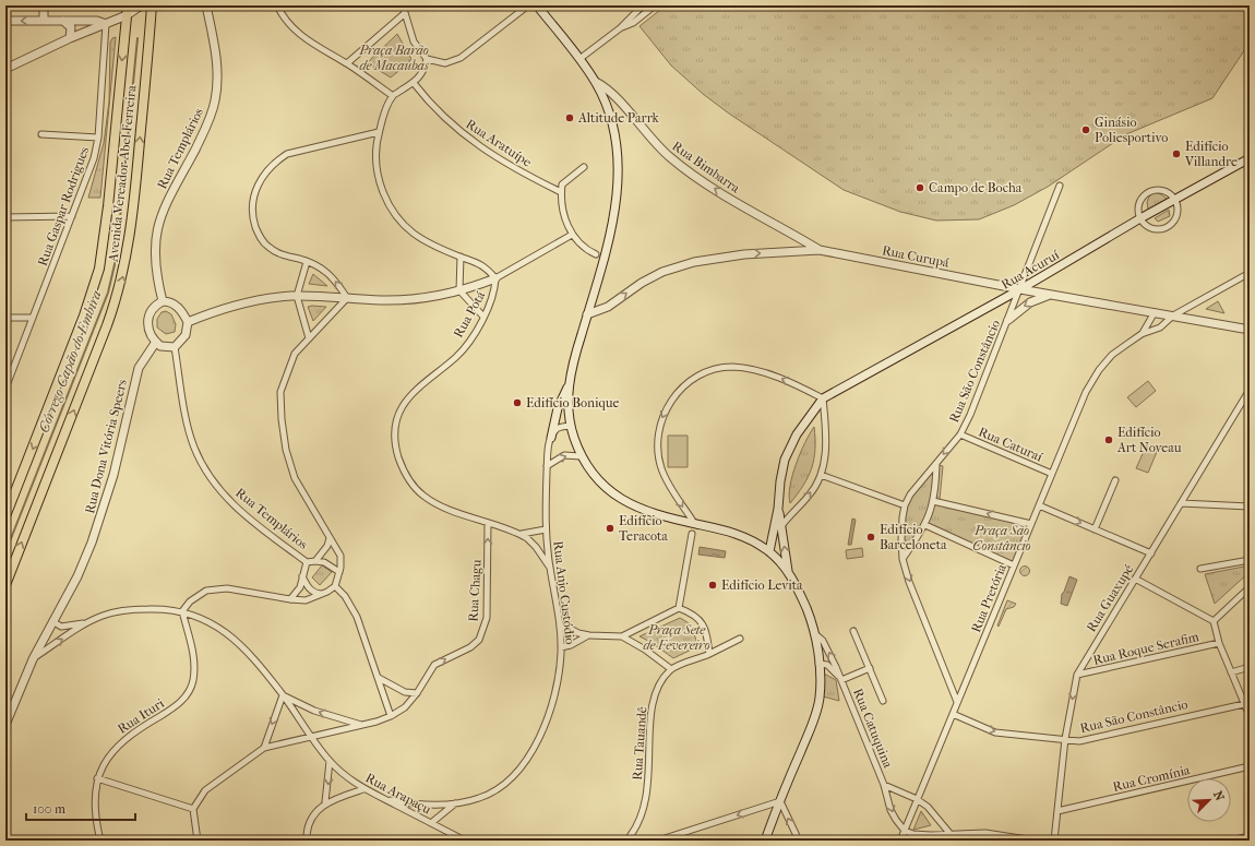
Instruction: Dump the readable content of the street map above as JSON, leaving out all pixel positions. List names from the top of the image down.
{
  "streets": {
    "main road": ["Avenida Vereador Abel Ferreira"],
    "street": [
      "Rua Aratuípe",
      "Rua Templários",
      "Rua Bimbarra",
      "Rua Gaspar Rodrigues",
      "Rua Curupá",
      "Rua Acuruí",
      "Rua Potá",
      "Rua São Constâncio",
      "Rua Caturaí",
      "Rua Dona Vitória Speers",
      "Rua Chagu",
      "Rua Anjo Custódio",
      "Rua Pretória",
      "Rua Guaxupé",
      "Rua Roque Serafim",
      "Rua Ituri",
      "Rua Catuquina",
      "Rua Tauandê",
      "Rua Cromínia",
      "Rua Arapaçu"
    ]
  },
  "crossings": [
    ["Rua Templários", "Rua Dona Vitória Speers"],
    ["Rua Bimbarra", "Rua Curupá"],
    ["Rua Curupá", "Rua Acuruí"],
    ["Rua Curupá", "Rua São Constâncio"],
    ["Rua Curupá", "Rua Pretória"],
    ["Rua Acuruí", "Rua São Constâncio"],
    ["Rua Potá", "Rua Chagu"],
    ["Rua Potá", "Rua Anjo Custódio"],
    ["Rua São Constâncio", "Rua Caturaí"],
    ["Rua São Constâncio", "Rua Pretória"],
    ["Rua São Constâncio", "Rua Guaxupé"],
    ["Rua Caturaí", "Rua Pretória"],
    ["Rua Chagu", "Rua Arapaçu"],
    ["Rua Anjo Custódio", "Rua Arapaçu"],
    ["Rua Pretória", "Rua Catuquina"],
    ["Rua Guaxupé", "Rua Roque Serafim"],
    ["Rua Guaxupé", "Rua Cromínia"]
  ],
  "one_way": ["Rua Bimbarra", "Rua Chagu"],
  "water": ["Córrego Capão do Embira"],
  "parks": ["Praça Barão de Macaubas", "Praça São Constâncio", "Praça Sete de Fevereiro"],
  "places": [
    "Altitude Parrk",
    "Ginásio Poliesportivo",
    "Edifício Villandre",
    "Campo de Bocha",
    "Edifício Bonique",
    "Edifício Art Noveau",
    "Edifício Teracota",
    "Edifício Barceloneta",
    "Edifício Levita"
  ],
  "scale_bar": "100 m",
  "north": "top right"
}
